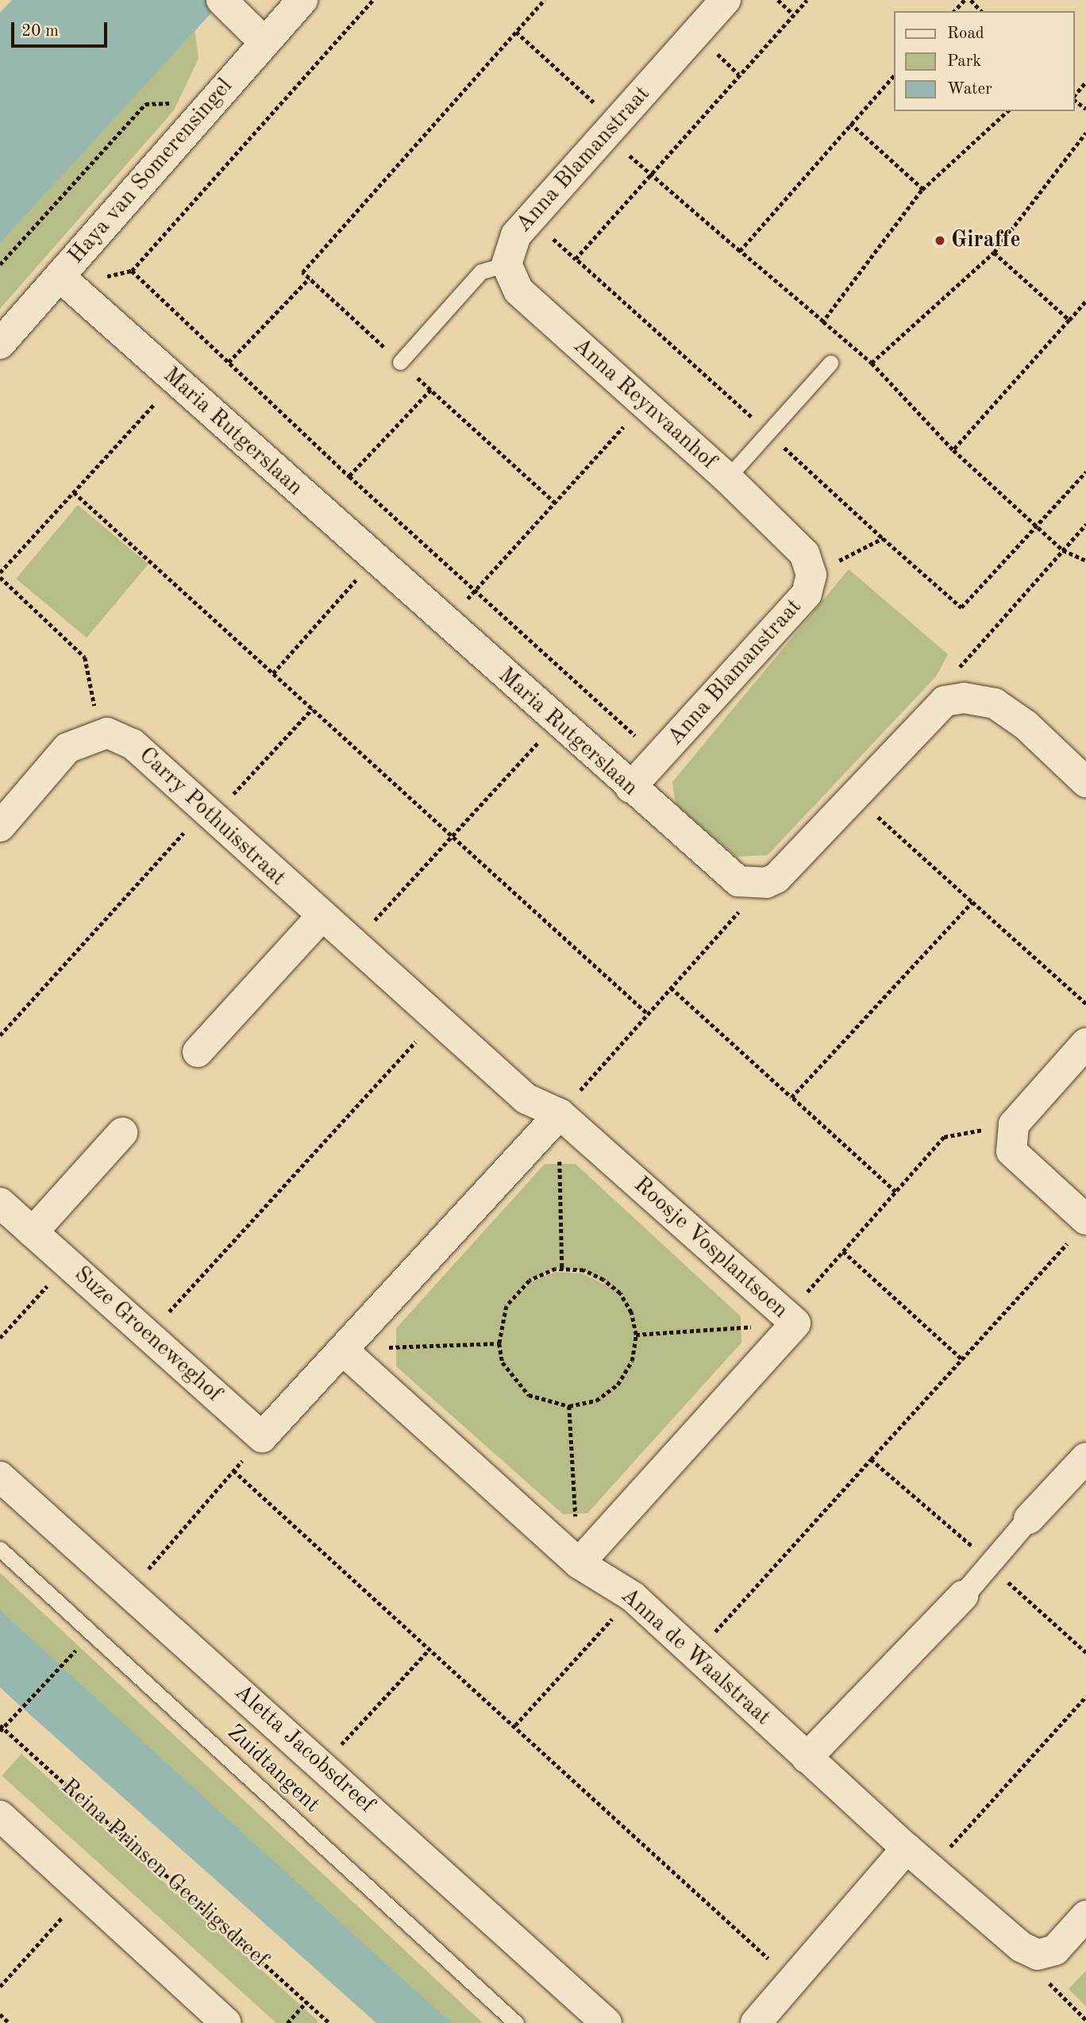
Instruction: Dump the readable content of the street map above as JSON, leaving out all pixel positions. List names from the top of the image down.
{
  "streets": {
    "street": [
      "Anna Blamanstraat",
      "Haya van Somerensingel",
      "Anna Reynvaanhof",
      "Maria Rutgerslaan",
      "Carry Pothuisstraat",
      "Roosje Vosplantsoen",
      "Suze Groeneweghof",
      "Anna de Waalstraat",
      "Aletta Jacobsdreef"
    ],
    "lane": ["Zuidtangent"],
    "path": ["Reina Prinsen Geerligsdreef"]
  },
  "crossings": [
    ["Anna Blamanstraat", "Anna Reynvaanhof"],
    ["Anna Blamanstraat", "Maria Rutgerslaan"],
    ["Haya van Somerensingel", "Maria Rutgerslaan"],
    ["Carry Pothuisstraat", "Roosje Vosplantsoen"],
    ["Roosje Vosplantsoen", "Anna de Waalstraat"]
  ],
  "places": ["Giraffe"],
  "legend": ["Road", "Park", "Water"],
  "scale_bar": "20 m"
}
